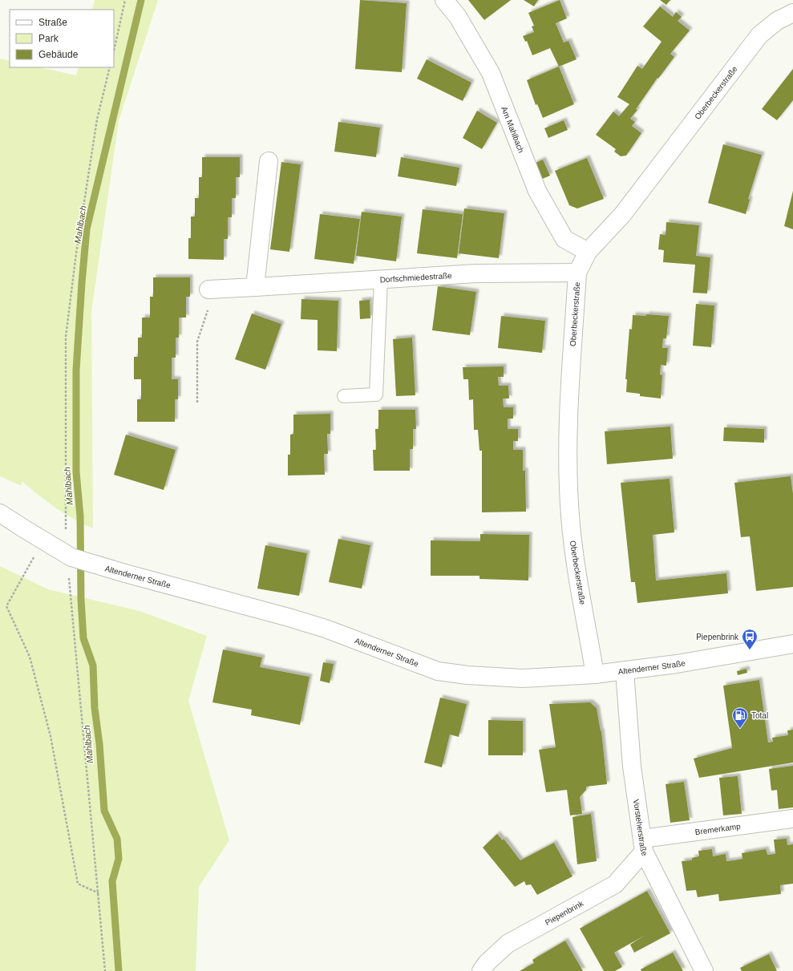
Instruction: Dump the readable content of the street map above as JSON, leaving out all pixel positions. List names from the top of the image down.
{
  "streets": {
    "street": [
      "Oberbeckerstraße",
      "Am Mahlbach",
      "Dorfschmiedestraße",
      "Altenderner Straße",
      "Vorsteherstraße",
      "Bremerkamp",
      "Piepenbrink"
    ]
  },
  "crossings": [
    ["Oberbeckerstraße", "Am Mahlbach"],
    ["Oberbeckerstraße", "Dorfschmiedestraße"],
    ["Oberbeckerstraße", "Altenderner Straße"],
    ["Altenderner Straße", "Vorsteherstraße"],
    ["Vorsteherstraße", "Bremerkamp"],
    ["Vorsteherstraße", "Piepenbrink"],
    ["Bremerkamp", "Piepenbrink"]
  ],
  "water": ["Mahlbach"],
  "places": {
    "bus stop": ["Piepenbrink"],
    "fuel station": ["Total"]
  },
  "legend": ["Straße", "Park", "Gebäude"]
}
